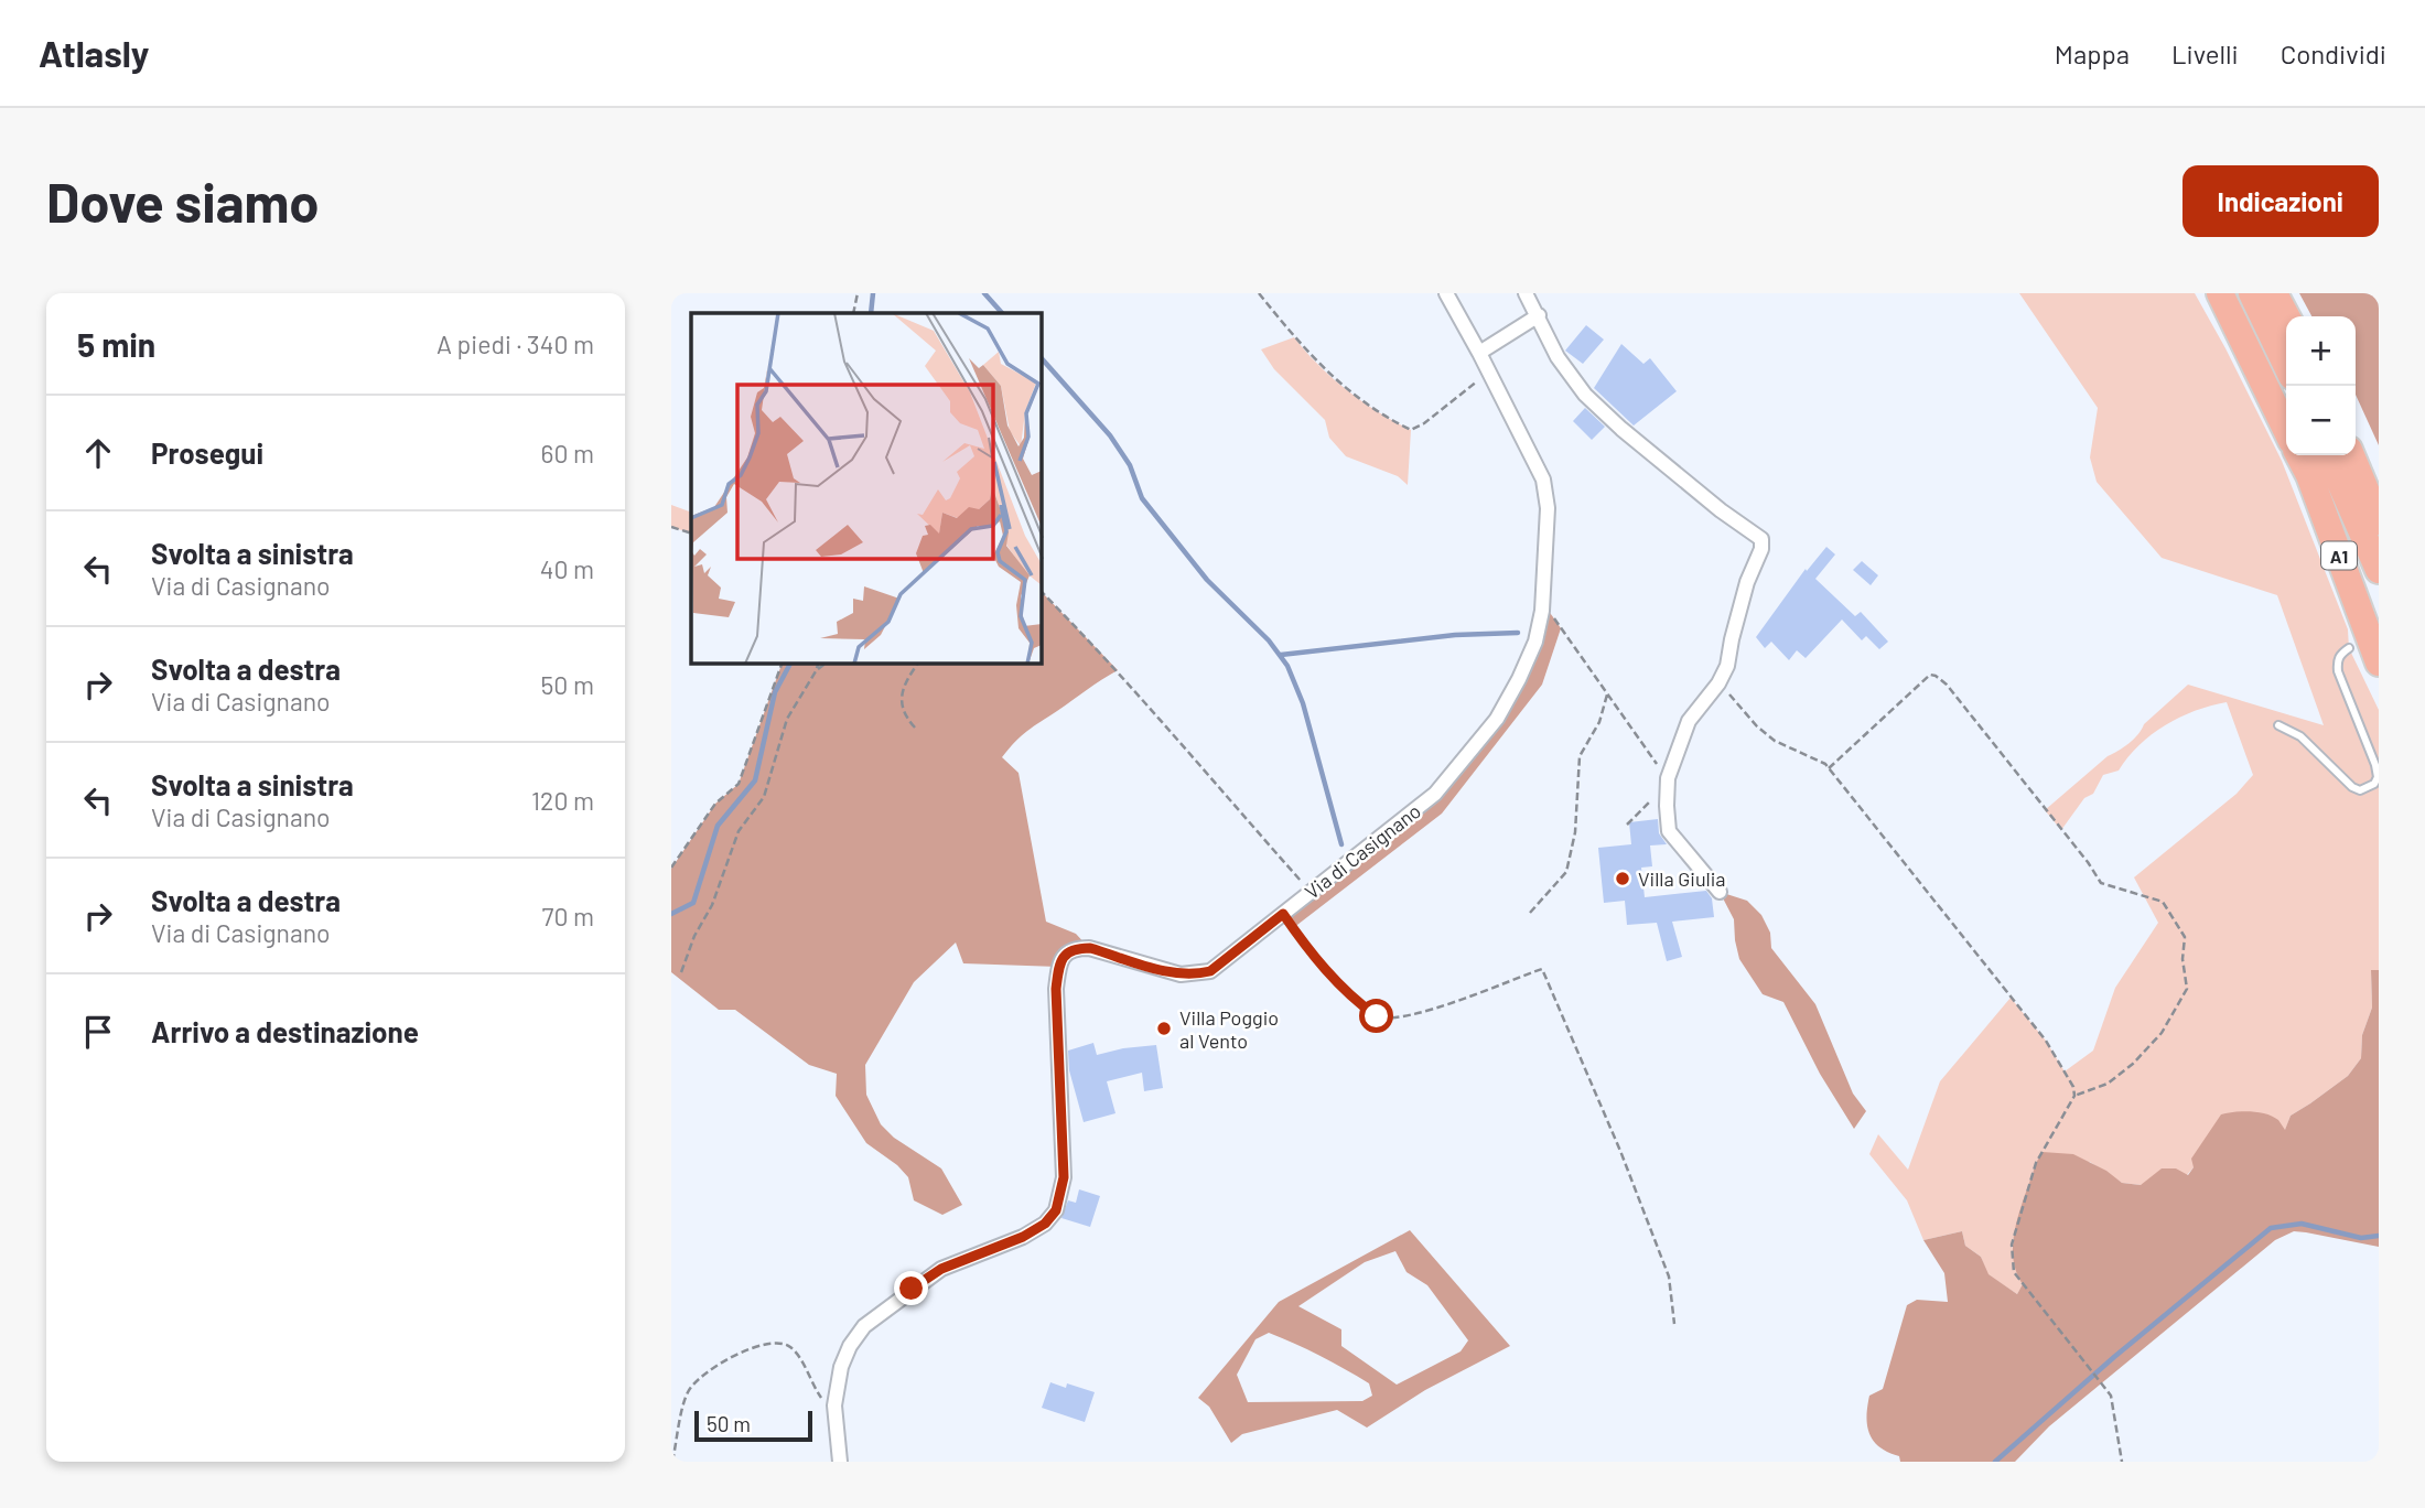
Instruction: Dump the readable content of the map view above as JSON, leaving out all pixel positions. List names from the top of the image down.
{
  "streets": {
    "highway": ["A1"],
    "street": ["Via di Casignano"]
  },
  "places": ["Villa Giulia", "Villa Poggio al Vento"],
  "scale_bar": "50 m",
  "page": {
    "header": "Atlasly",
    "nav": ["Mappa", "Livelli", "Condividi"],
    "buttons": "Indicazioni",
    "title": "Dove siamo",
    "heading": ["5 min", "A piedi · 340 m"],
    "map_buttons": ["+", "−"],
    "list": [
      ["Prosegui", "60 m"],
      ["Svolta a sinistra", "Via di Casignano", "40 m"],
      ["Svolta a destra", "Via di Casignano", "50 m"],
      ["Svolta a sinistra", "Via di Casignano", "120 m"],
      ["Svolta a destra", "Via di Casignano", "70 m"],
      "Arrivo a destinazione"
    ],
    "scale": "50 m"
  }
}
